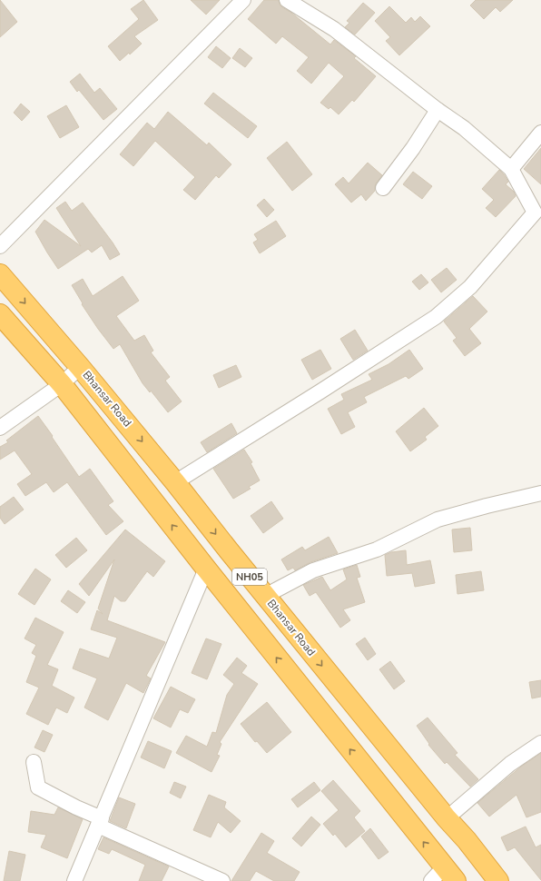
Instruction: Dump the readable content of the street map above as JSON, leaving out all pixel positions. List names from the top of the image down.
{
  "streets": {
    "highway": ["Bhansar Road", "NH05"]
  }
}
